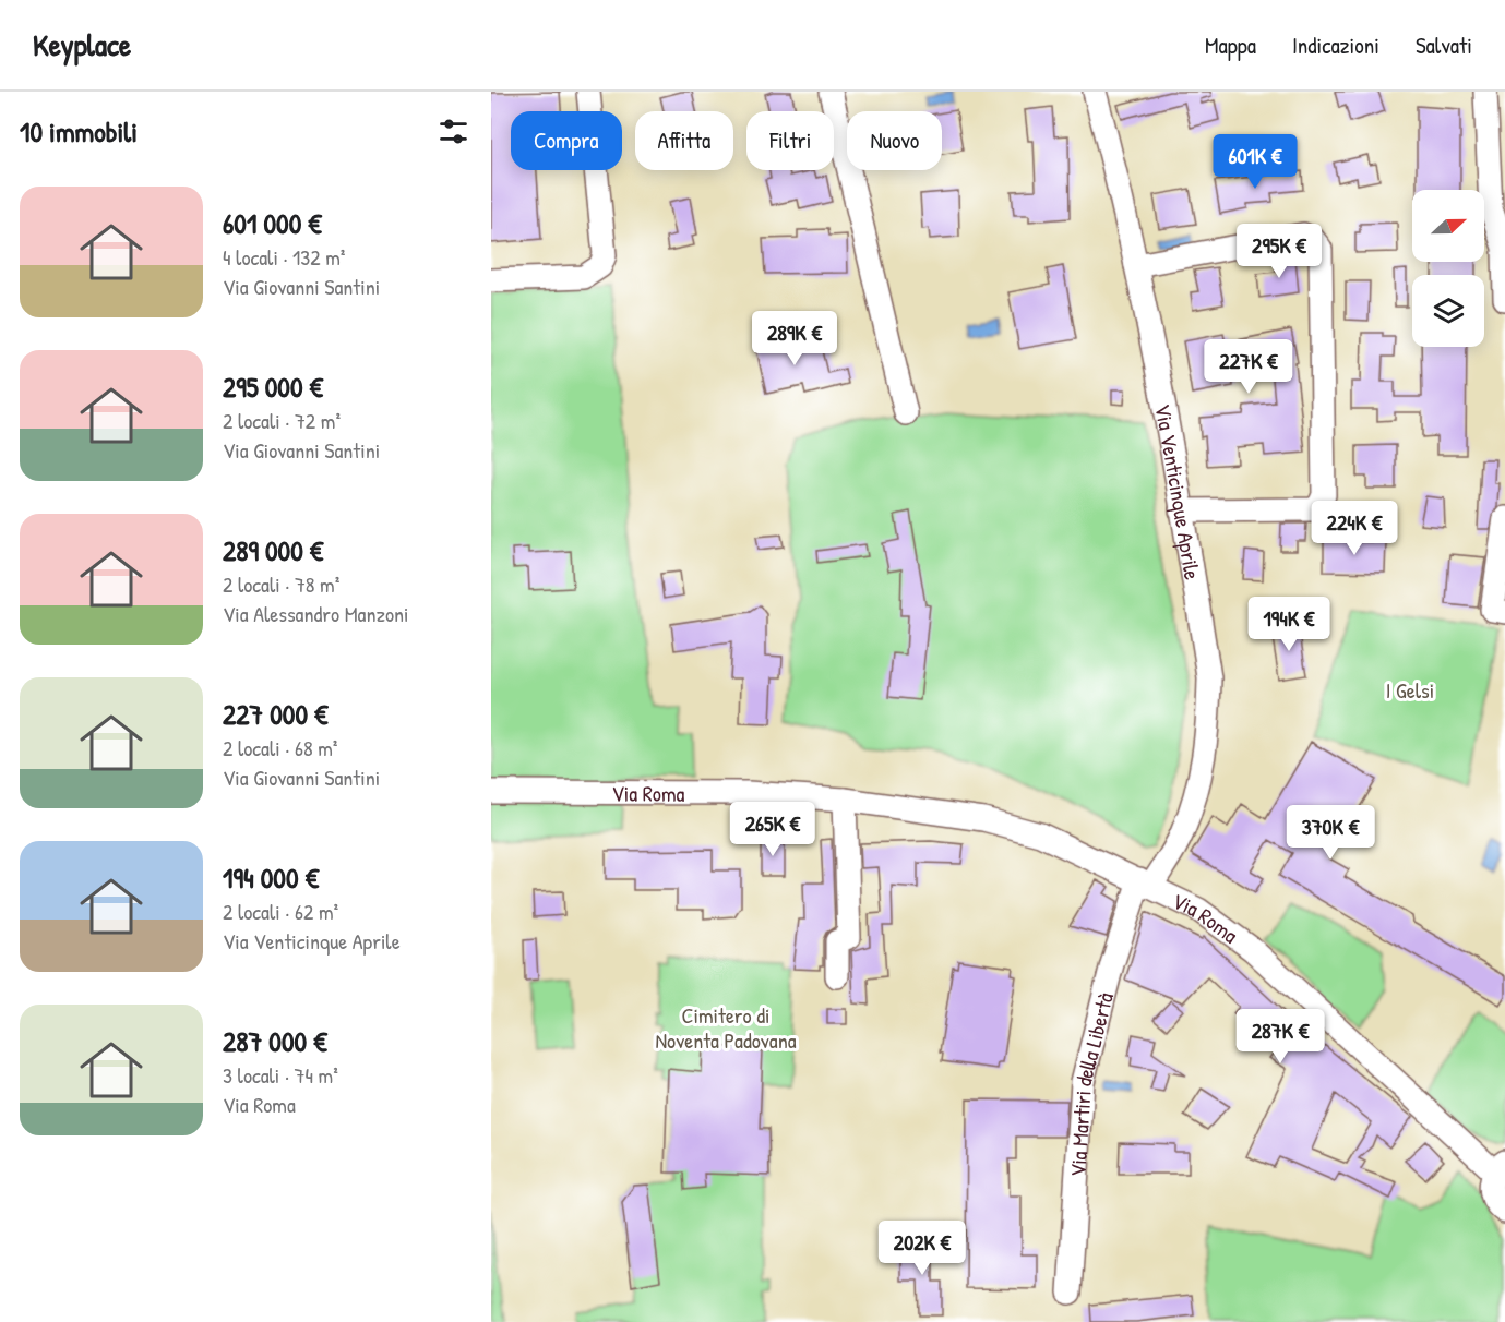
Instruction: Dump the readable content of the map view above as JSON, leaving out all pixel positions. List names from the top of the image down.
{
  "streets": {
    "street": ["Via Venticinque Aprile", "Via Roma", "Via Martiri della Libertà"]
  },
  "crossings": [
    ["Via Venticinque Aprile", "Via Roma"],
    ["Via Venticinque Aprile", "Via Martiri della Libertà"],
    ["Via Roma", "Via Martiri della Libertà"]
  ],
  "parks": ["I Gelsi", "Cimitero di Noventa Padovana"],
  "north": "right",
  "page": {
    "header": "Keyplace",
    "nav": ["Mappa", "Indicazioni", "Salvati"],
    "heading": "10 immobili",
    "chip": [
      "Compra",
      "Affitta",
      "Filtri",
      "Nuovo"
    ],
    "price": [
      "601K €",
      "295K €",
      "289K €",
      "227K €",
      "224K €",
      "194K €",
      "265K €",
      "370K €",
      "287K €",
      "202K €"
    ],
    "list": [
      {
        "name": "601 000 €",
        "note": "4 locali · 132 m² · Via Giovanni Santini"
      },
      {
        "name": "295 000 €",
        "note": "2 locali · 72 m² · Via Giovanni Santini"
      },
      {
        "name": "289 000 €",
        "note": "2 locali · 78 m² · Via Alessandro Manzoni"
      },
      {
        "name": "227 000 €",
        "note": "2 locali · 68 m² · Via Giovanni Santini"
      },
      {
        "name": "194 000 €",
        "note": "2 locali · 62 m² · Via Venticinque Aprile"
      },
      {
        "name": "287 000 €",
        "note": "3 locali · 74 m² · Via Roma"
      }
    ]
  }
}
